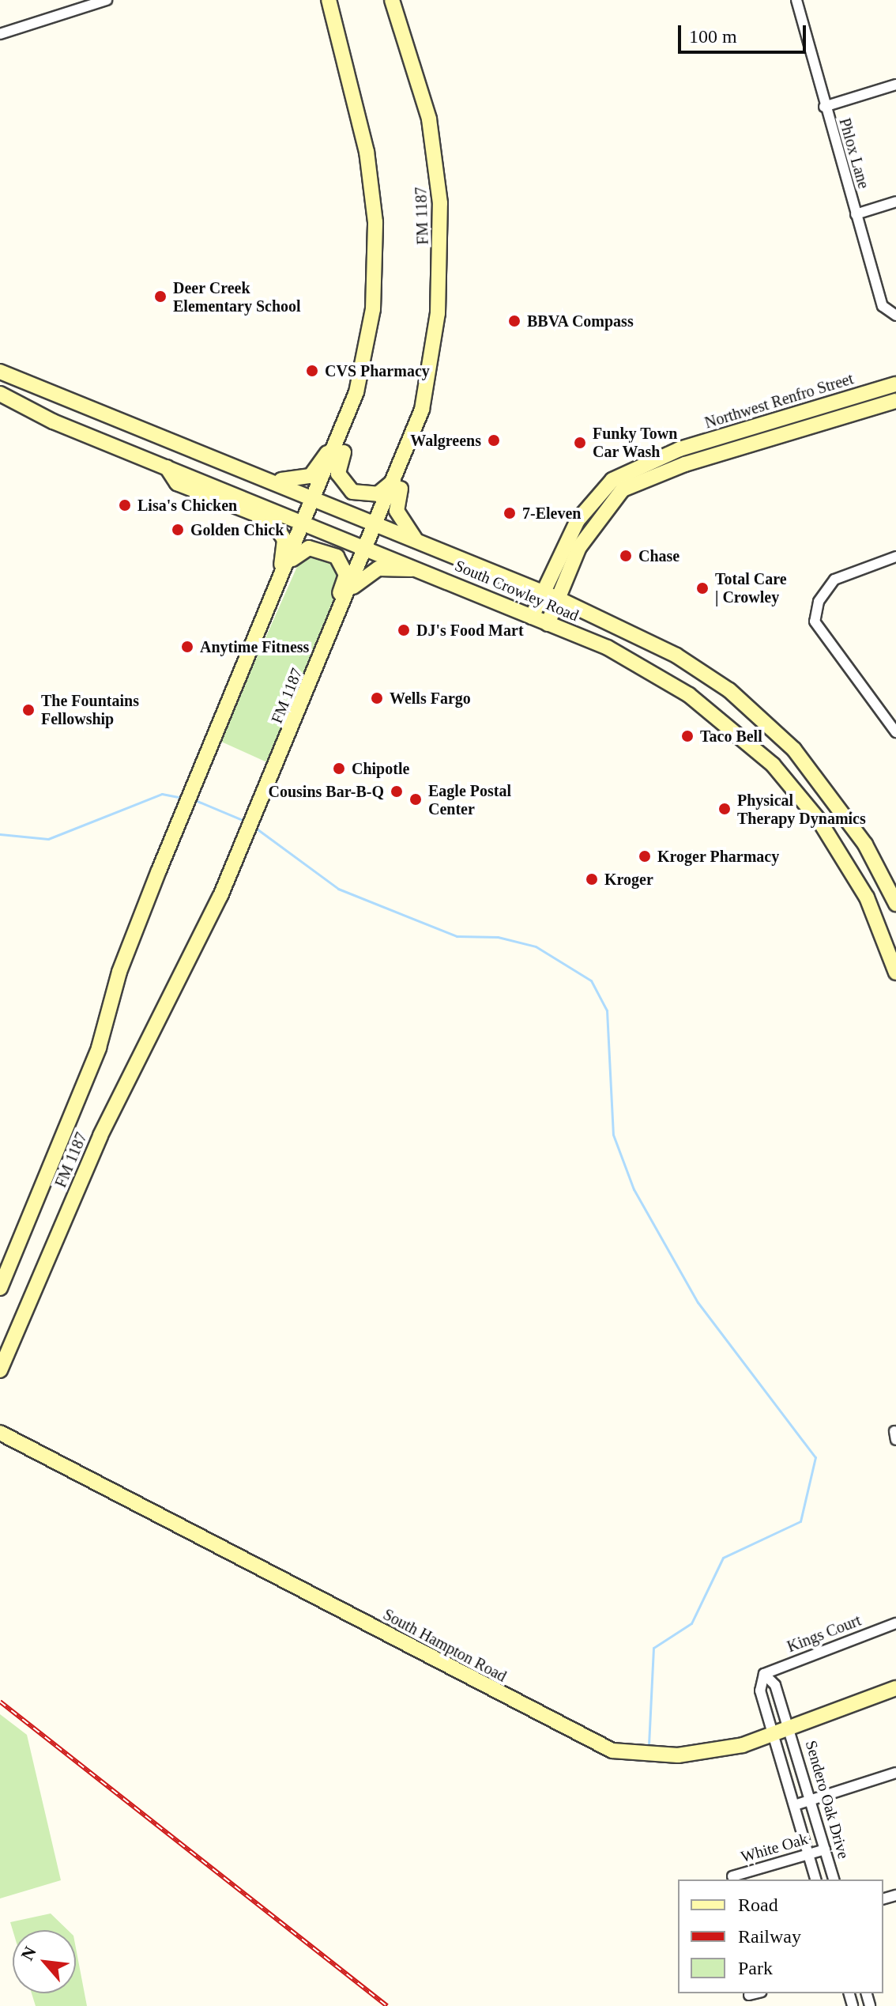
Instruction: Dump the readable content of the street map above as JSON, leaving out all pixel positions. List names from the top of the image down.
{
  "streets": {
    "main road": [
      "FM 1187",
      "Northwest Renfro Street",
      "South Crowley Road",
      "South Hampton Road"
    ],
    "street": [
      "Phlox Lane",
      "Kings Court",
      "Sendero Oak Drive",
      "White Oak"
    ]
  },
  "crossings": [
    ["FM 1187", "South Crowley Road"],
    ["Northwest Renfro Street", "South Crowley Road"],
    ["South Hampton Road", "Sendero Oak Drive"],
    ["Sendero Oak Drive", "White Oak"]
  ],
  "places": [
    "Deer Creek Elementary School",
    "BBVA Compass",
    "CVS Pharmacy",
    "Walgreens",
    "Funky Town Car Wash",
    "Lisa's Chicken",
    "7-Eleven",
    "Golden Chick",
    "Chase",
    "Total Care | Crowley",
    "DJ's Food Mart",
    "Anytime Fitness",
    "Wells Fargo",
    "The Fountains Fellowship",
    "Taco Bell",
    "Chipotle",
    "Cousins Bar-B-Q",
    "Eagle Postal Center",
    "Physical Therapy Dynamics",
    "Kroger Pharmacy",
    "Kroger"
  ],
  "legend": ["Road", "Railway", "Park"],
  "scale_bar": "100 m",
  "north": "top left"
}
